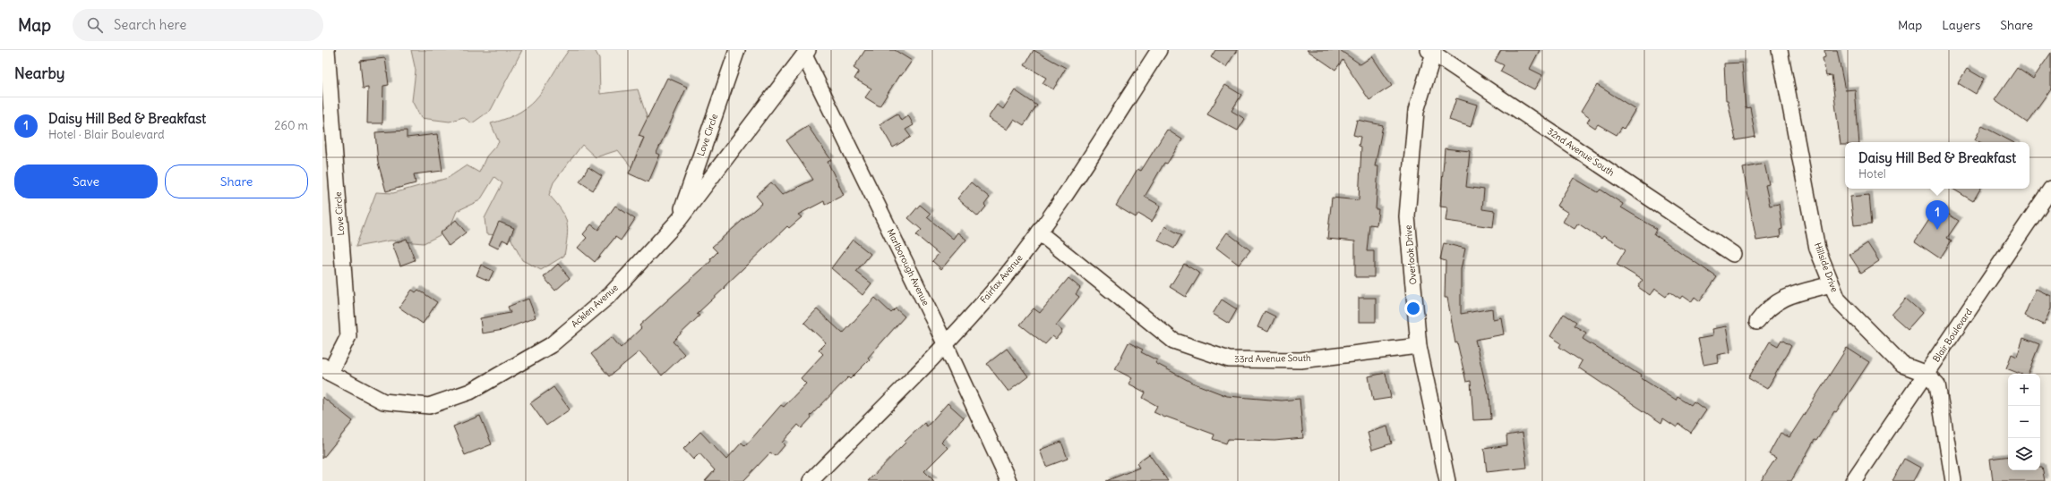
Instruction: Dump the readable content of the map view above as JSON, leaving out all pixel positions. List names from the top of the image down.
{
  "streets": {
    "street": [
      "Love Circle",
      "32nd Avenue South",
      "Overlook Drive",
      "Marlborough Avenue",
      "Hillside Drive",
      "Fairfax Avenue",
      "Acklen Avenue",
      "Blair Boulevard",
      "33rd Avenue South"
    ]
  },
  "crossings": [
    ["Love Circle", "Acklen Avenue"],
    ["32nd Avenue South", "Overlook Drive"],
    ["Overlook Drive", "33rd Avenue South"],
    ["Marlborough Avenue", "Fairfax Avenue"],
    ["Marlborough Avenue", "Acklen Avenue"],
    ["Hillside Drive", "Blair Boulevard"],
    ["Fairfax Avenue", "33rd Avenue South"]
  ],
  "page": {
    "header": "Map",
    "search": "Search here",
    "nav": ["Map", "Layers", "Share"],
    "heading": "Nearby",
    "list": [
      {
        "mark": "1",
        "name": "Daisy Hill Bed & Breakfast",
        "note": "Hotel · Blair Boulevard",
        "value": "260 m"
      }
    ],
    "popup": ["Daisy Hill Bed & Breakfast", "Hotel"],
    "buttons": ["Save", "Share"],
    "pins": "1",
    "map_buttons": ["+", "−"]
  }
}
